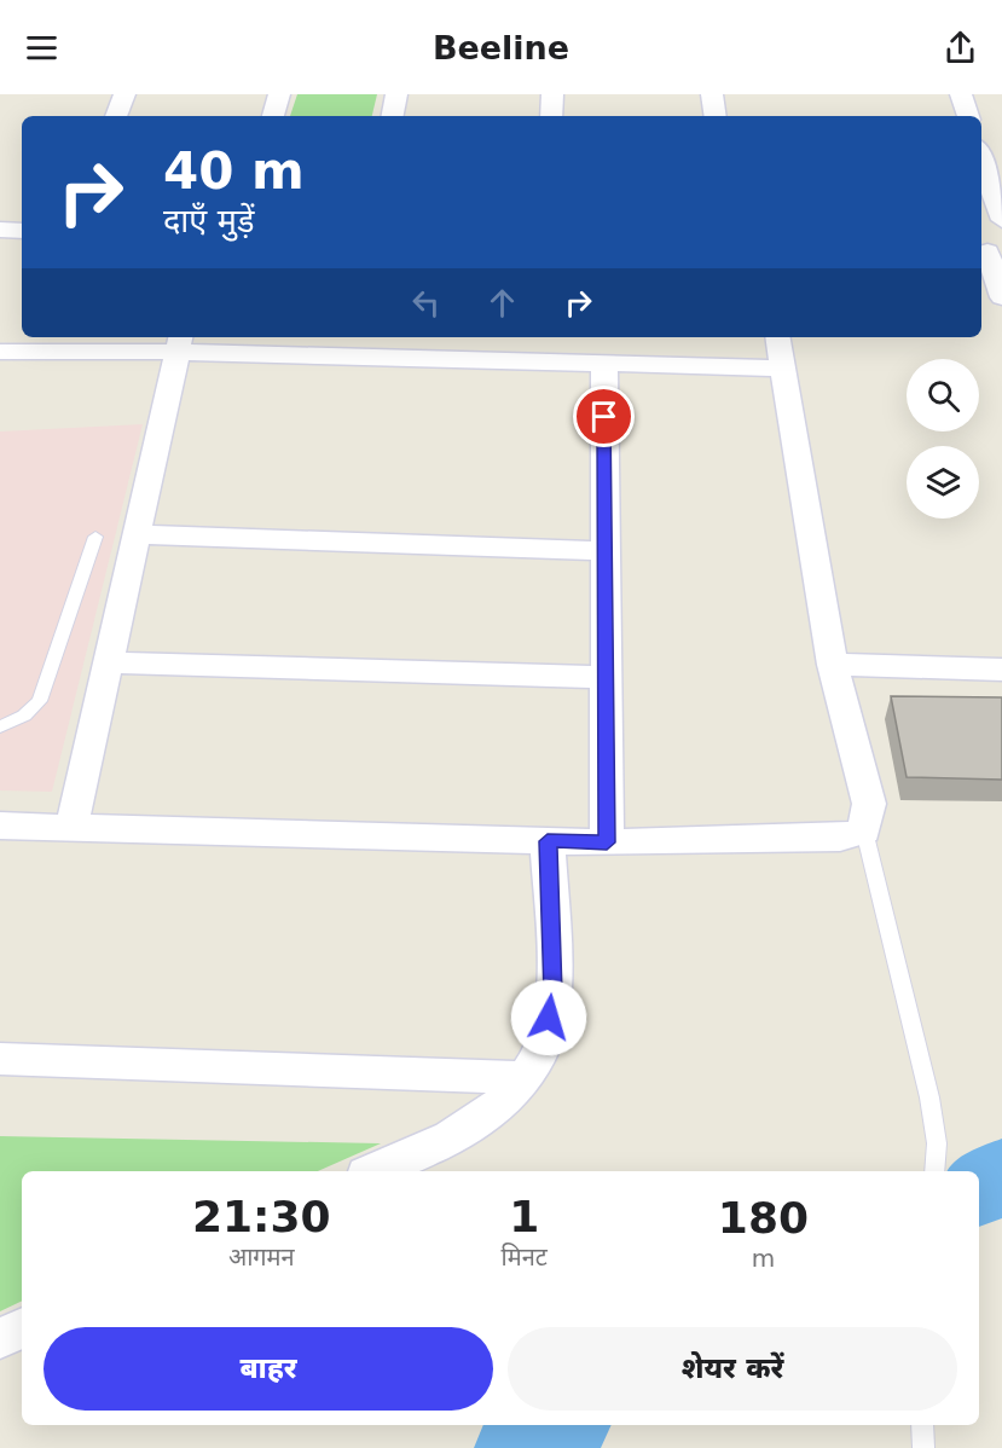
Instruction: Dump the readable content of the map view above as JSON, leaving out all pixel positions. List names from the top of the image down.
{
  "page": {
    "header": "Beeline",
    "turn": ["40 m", "दाएँ मुड़ें"],
    "eta": [
      "21:30",
      "आगमन",
      "1",
      "मिनट",
      "180",
      "m"
    ],
    "buttons": ["बाहर", "शेयर करें"]
  }
}
